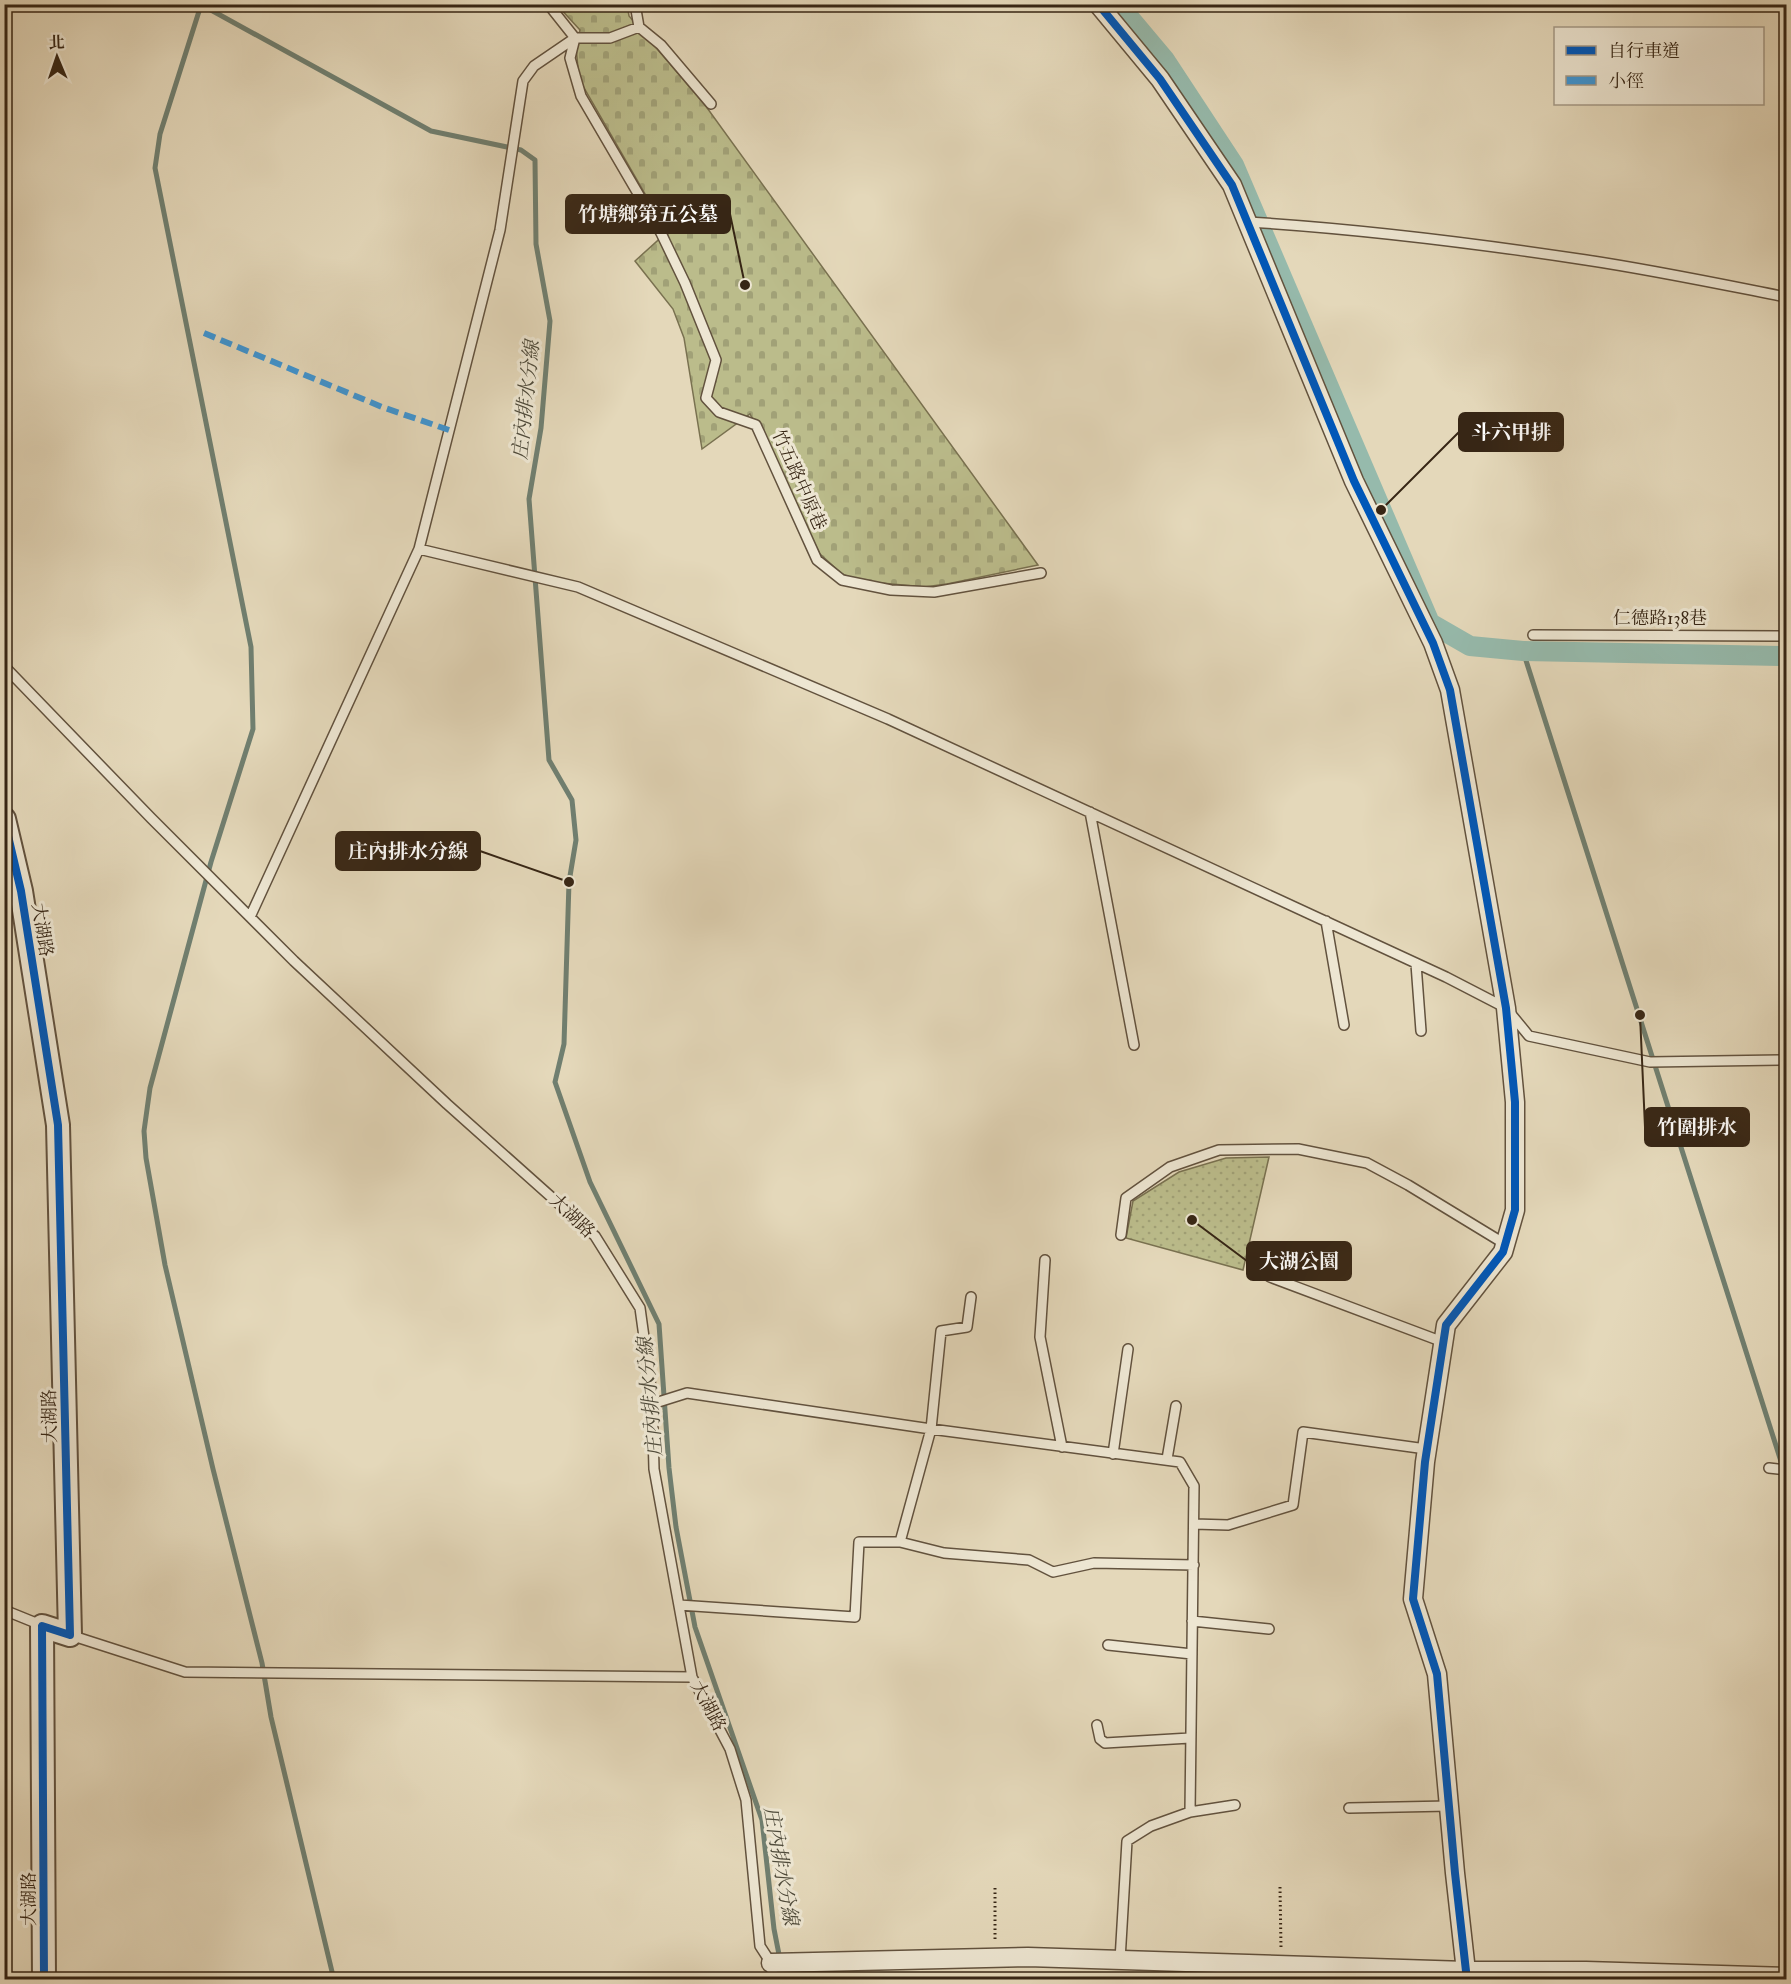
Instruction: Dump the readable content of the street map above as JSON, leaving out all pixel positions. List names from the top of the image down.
{
  "streets": {
    "street": ["大湖路"],
    "lane": ["竹五路中原巷", "仁德路138巷"]
  },
  "water": ["庄內排水分線"],
  "places": [
    "竹塘鄉第五公墓",
    "斗六甲排",
    "庄內排水分線",
    "竹圍排水",
    "大湖公園"
  ],
  "legend": ["自行車道", "小徑"],
  "north": "top"
}
